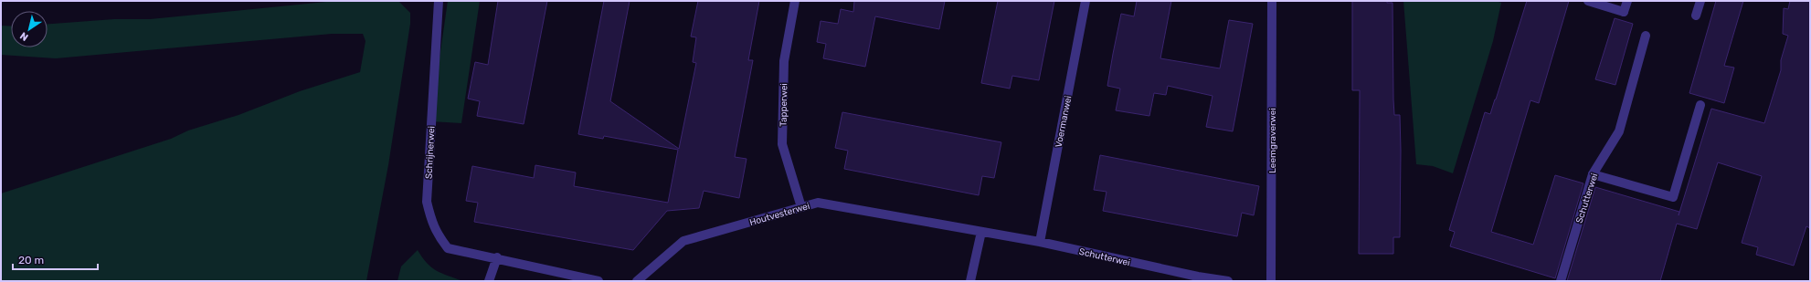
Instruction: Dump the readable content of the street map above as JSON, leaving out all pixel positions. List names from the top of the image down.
{
  "streets": {
    "street": [
      "Tapperwei",
      "Voermanwei",
      "Leemgraverwei",
      "Schrijnerwei",
      "Schutterwei",
      "Houtvesterwei"
    ]
  },
  "crossings": [
    ["Tapperwei", "Houtvesterwei"],
    ["Voermanwei", "Schutterwei"],
    ["Schutterwei", "Houtvesterwei"]
  ],
  "scale_bar": "20 m",
  "north": "bottom left"
}
